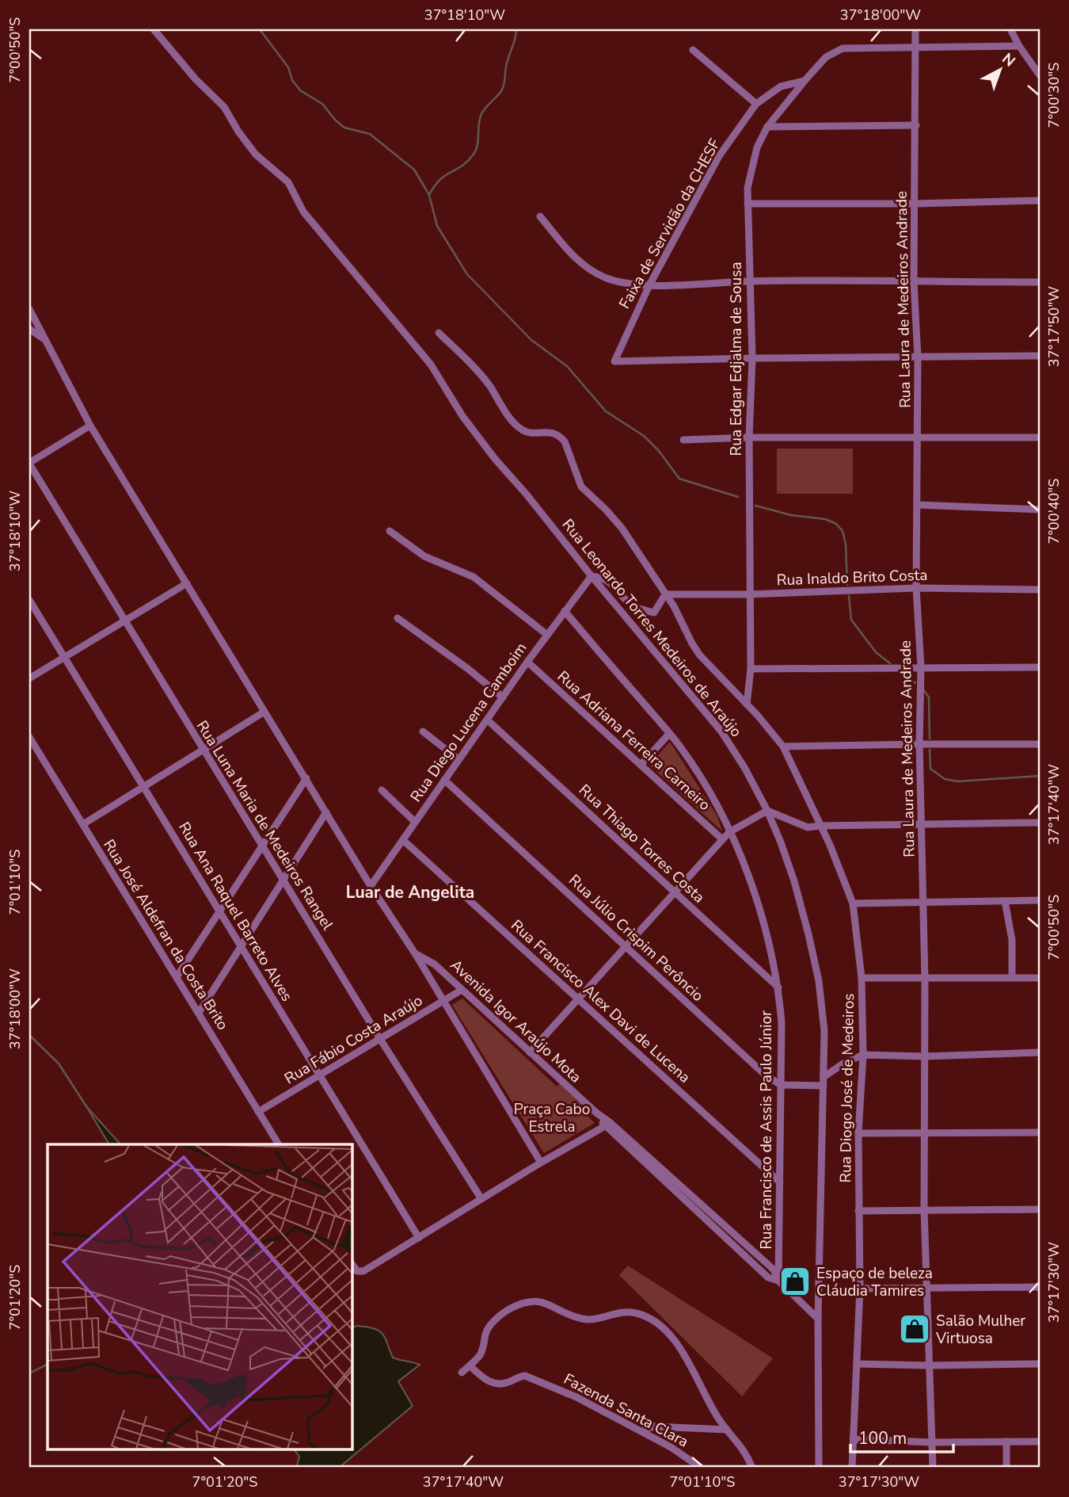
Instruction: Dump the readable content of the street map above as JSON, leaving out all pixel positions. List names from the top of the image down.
{
  "streets": {
    "street": [
      "Faixa de Servidão da CHESF",
      "Rua Laura de Medeiros Andrade",
      "Rua Edgar Edjalma de Sousa",
      "Rua Inaldo Brito Costa",
      "Rua Leonardo Torres Medeiros de Araújo",
      "Rua Diego Lucena Camboim",
      "Rua Adriana Ferreira Carneiro",
      "Rua Luna Maria de Medeiros Rangel",
      "Rua Thiago Torres Costa",
      "Rua Ana Raquel Barreto Alves",
      "Rua José Aldefran da Costa Brito",
      "Rua Júlio Crispim Perôncio",
      "Rua Francisco Alex Davi de Lucena",
      "Avenida Igor Araújo Mota",
      "Rua Fábio Costa Araújo",
      "Rua Diogo José de Medeiros",
      "Rua Francisco de Assis Paulo Júnior",
      "Fazenda Santa Clara"
    ]
  },
  "crossings": [
    ["Faixa de Servidão da CHESF", "Rua Edgar Edjalma de Sousa"],
    ["Rua Laura de Medeiros Andrade", "Rua Edgar Edjalma de Sousa"],
    ["Rua Laura de Medeiros Andrade", "Rua Inaldo Brito Costa"],
    ["Rua Edgar Edjalma de Sousa", "Rua Inaldo Brito Costa"],
    ["Rua Edgar Edjalma de Sousa", "Rua Diogo José de Medeiros"],
    ["Rua Inaldo Brito Costa", "Rua Diogo José de Medeiros"],
    ["Rua Leonardo Torres Medeiros de Araújo", "Rua Diego Lucena Camboim"],
    ["Rua Leonardo Torres Medeiros de Araújo", "Avenida Igor Araújo Mota"],
    ["Rua Diego Lucena Camboim", "Rua Adriana Ferreira Carneiro"],
    ["Rua Diego Lucena Camboim", "Rua Thiago Torres Costa"],
    ["Rua Diego Lucena Camboim", "Rua Júlio Crispim Perôncio"],
    ["Rua Diego Lucena Camboim", "Rua Francisco Alex Davi de Lucena"],
    ["Rua Diego Lucena Camboim", "Rua Francisco de Assis Paulo Júnior"],
    ["Rua Luna Maria de Medeiros Rangel", "Rua Fábio Costa Araújo"],
    ["Rua Thiago Torres Costa", "Rua Francisco de Assis Paulo Júnior"],
    ["Rua Ana Raquel Barreto Alves", "Rua Fábio Costa Araújo"],
    ["Rua José Aldefran da Costa Brito", "Rua Fábio Costa Araújo"],
    ["Rua Júlio Crispim Perôncio", "Rua Francisco de Assis Paulo Júnior"],
    ["Rua Francisco Alex Davi de Lucena", "Rua Francisco de Assis Paulo Júnior"],
    ["Avenida Igor Araújo Mota", "Rua Fábio Costa Araújo"],
    ["Avenida Igor Araújo Mota", "Rua Francisco de Assis Paulo Júnior"]
  ],
  "districts": ["Luar de Angelita"],
  "parks": ["Praça Cabo Estrela"],
  "places": {
    "shop": ["Espaço de beleza Cláudia Tamires", "Salão Mulher Virtuosa"]
  },
  "scale_bar": "100 m",
  "north": "top right",
  "coordinates": [
    "37°18'10\"W",
    "37°18'00\"W",
    "7°00'50\"S",
    "7°00'30\"S",
    "37°17'50\"W",
    "7°00'40\"S",
    "37°17'40\"W",
    "7°01'10\"S",
    "37°17'30\"W",
    "7°01'20\"S"
  ]
}
